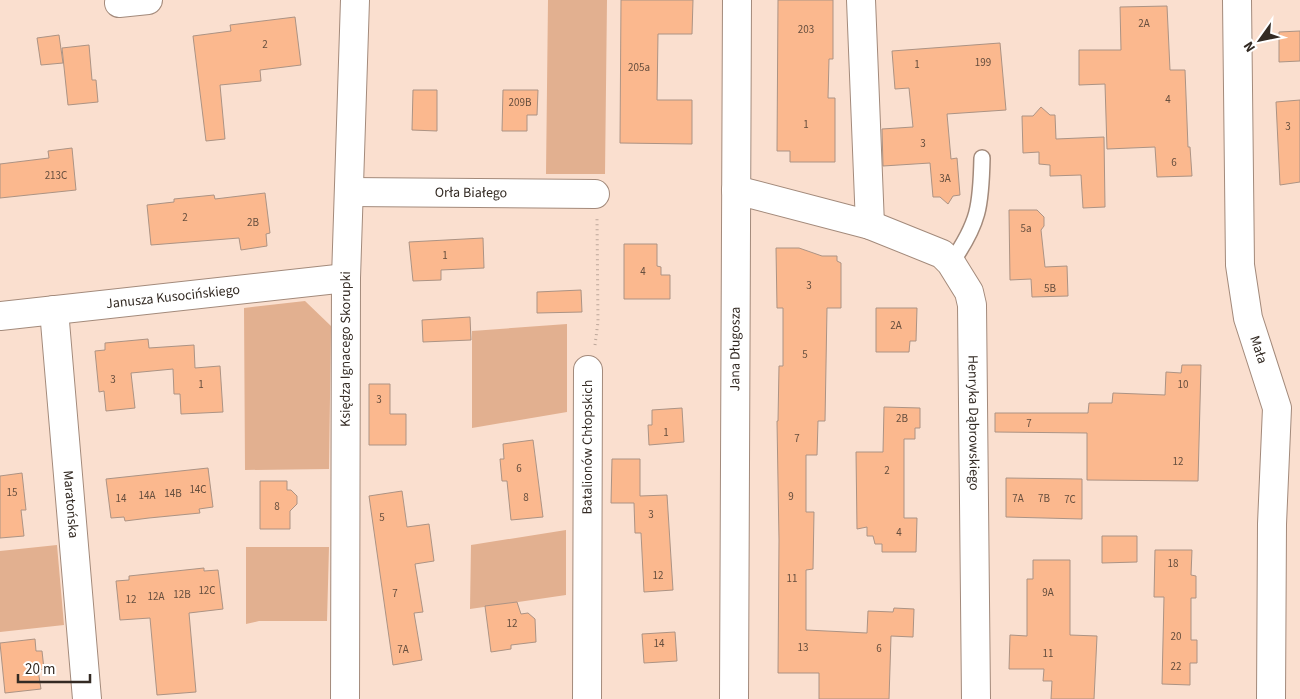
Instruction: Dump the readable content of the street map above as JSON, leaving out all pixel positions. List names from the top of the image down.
{
  "streets": {
    "street": [
      "Orła Białego",
      "Janusza Kusocińskiego",
      "Księdza Ignacego Skorupki",
      "Jana Długosza",
      "Mała",
      "Henryka Dąbrowskiego",
      "Batalionów Chłopskich",
      "Maratońska"
    ]
  },
  "crossings": [
    ["Orła Białego", "Księdza Ignacego Skorupki"],
    ["Orła Białego", "Batalionów Chłopskich"],
    ["Janusza Kusocińskiego", "Księdza Ignacego Skorupki"],
    ["Janusza Kusocińskiego", "Maratońska"]
  ],
  "house_numbers": [
    "2A",
    "203",
    "2",
    "199",
    "1",
    "205a",
    "4",
    "209B",
    "1",
    "3",
    "3",
    "6",
    "213C",
    "3A",
    "2",
    "2B",
    "5a",
    "1",
    "4",
    "3",
    "5B",
    "2A",
    "5",
    "3",
    "1",
    "10",
    "3",
    "2B",
    "7",
    "1",
    "7",
    "12",
    "6",
    "2",
    "14C",
    "15",
    "14B",
    "14A",
    "9",
    "8",
    "14",
    "7A",
    "7B",
    "7C",
    "8",
    "3",
    "5",
    "4",
    "18",
    "12",
    "11",
    "12C",
    "9A",
    "7",
    "12B",
    "12A",
    "12",
    "12",
    "20",
    "14",
    "13",
    "6",
    "7A",
    "11",
    "22"
  ],
  "scale_bar": "20 m",
  "north": "bottom left"
}
